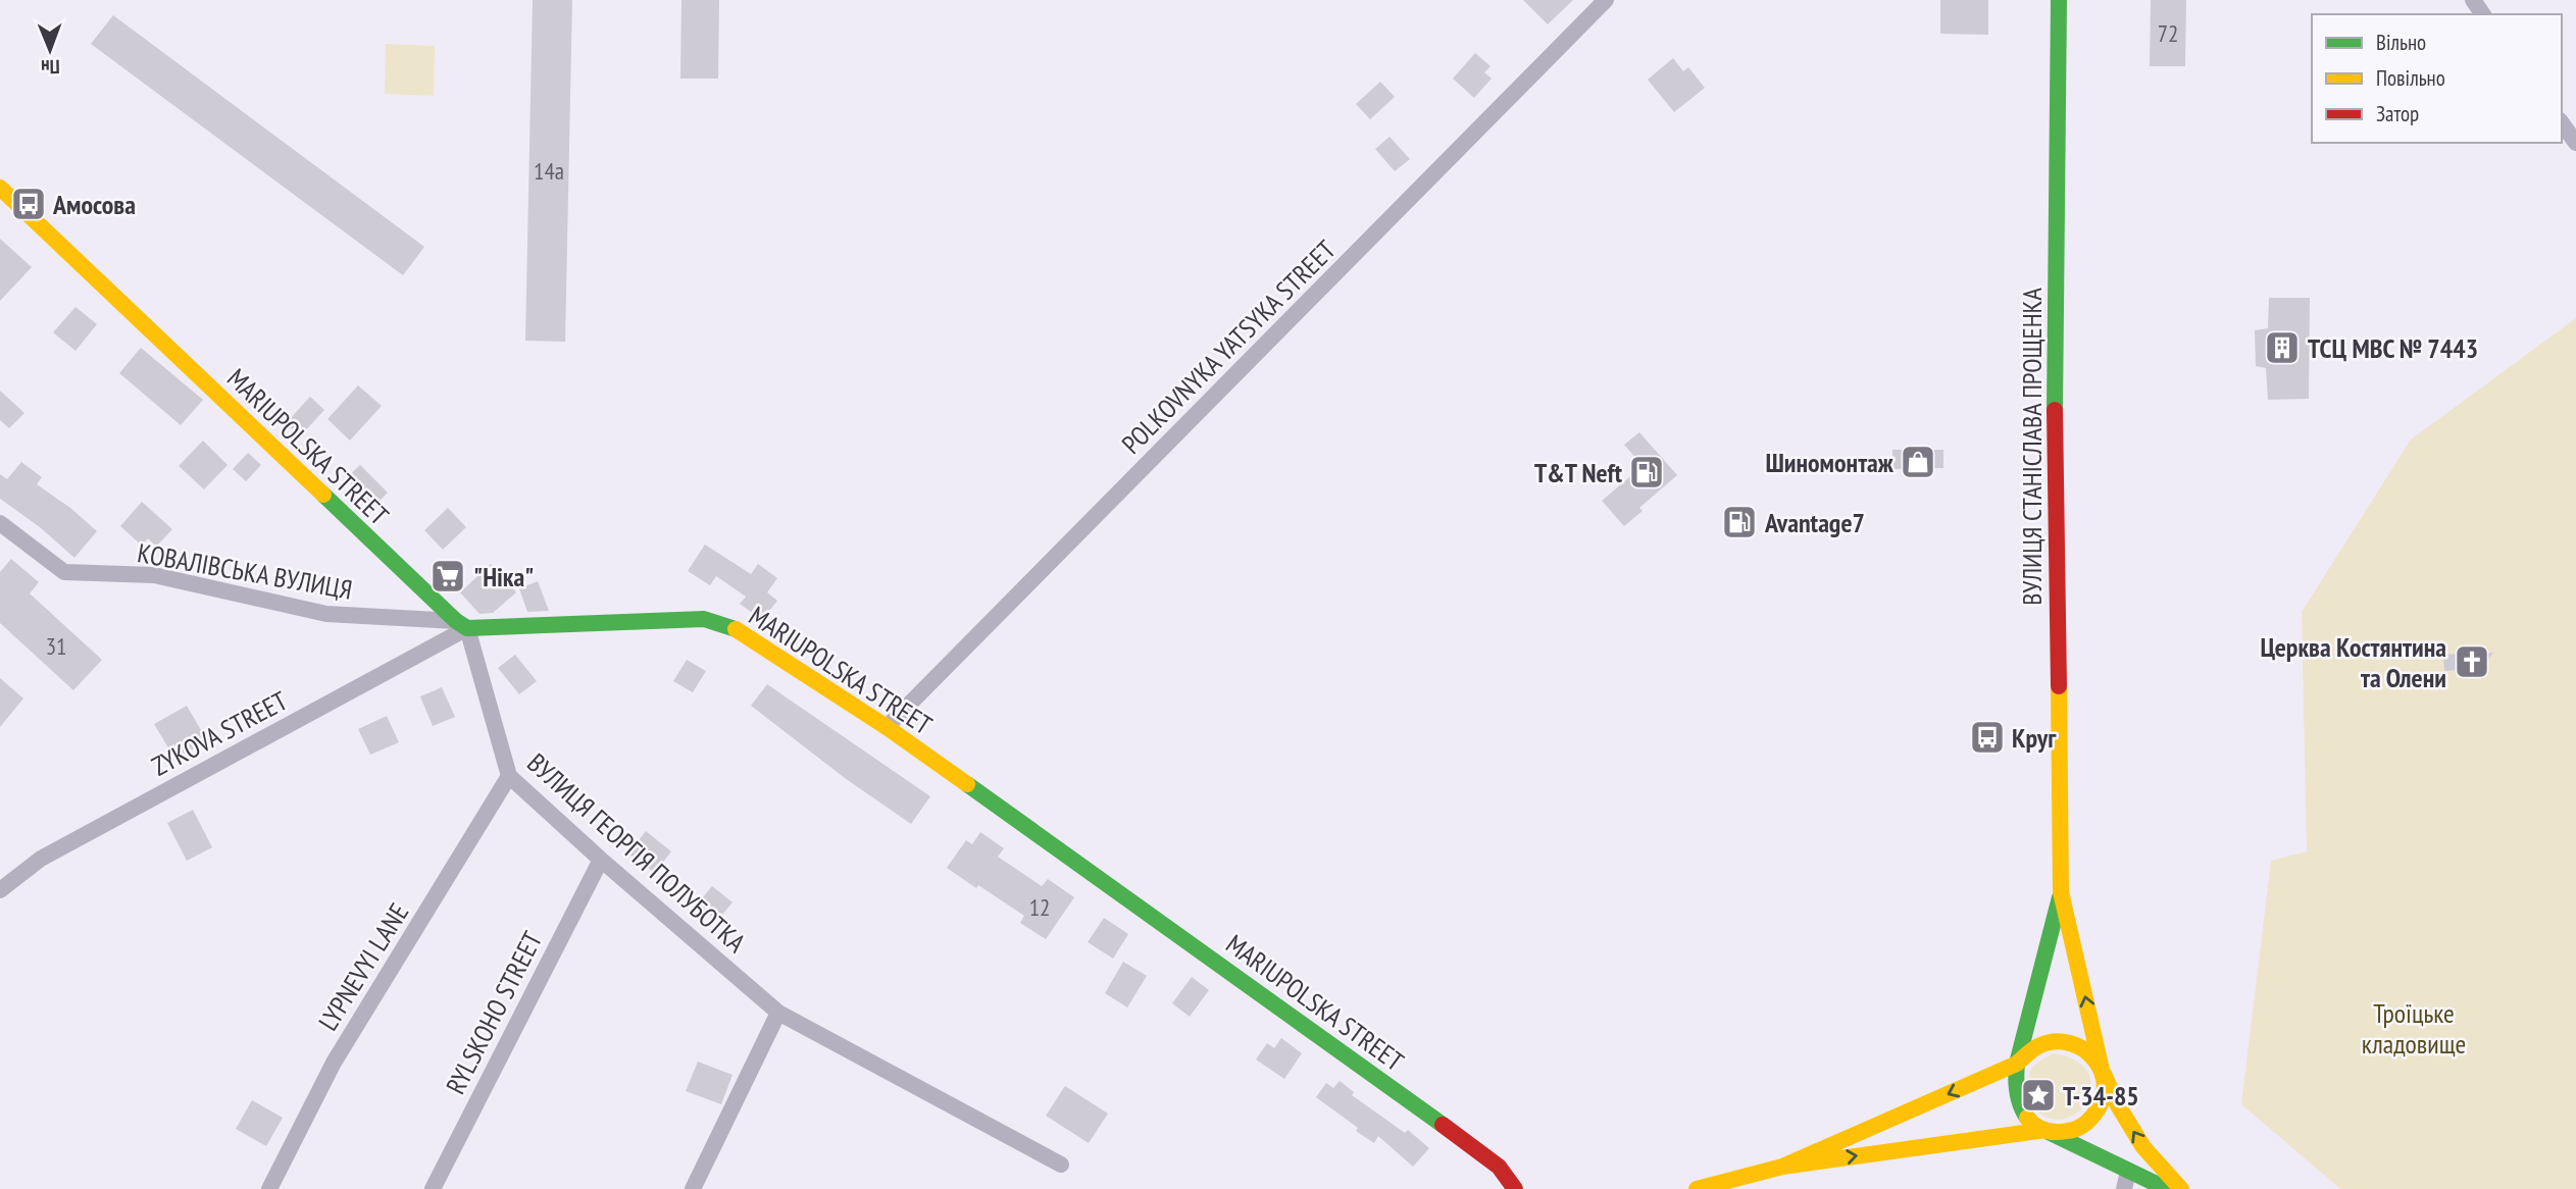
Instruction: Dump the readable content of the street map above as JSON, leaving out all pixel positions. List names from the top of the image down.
{
  "streets": {
    "main road": ["MARIUPOLSKA STREET", "ВУЛИЦЯ СТАНІСЛАВА ПРОЩЕНКА"],
    "street": [
      "POLKOVNYKA YATSYKA STREET",
      "КОВАЛІВСЬКА ВУЛИЦЯ",
      "ZYKOVA STREET",
      "ВУЛИЦЯ ГЕОРГІЯ ПОЛУБОТКА",
      "LYPNEVYI LANE",
      "RYLSKOHO STREET"
    ]
  },
  "crossings": [
    ["POLKOVNYKA YATSYKA STREET", "MARIUPOLSKA STREET"],
    ["MARIUPOLSKA STREET", "КОВАЛІВСЬКА ВУЛИЦЯ"],
    ["MARIUPOLSKA STREET", "ZYKOVA STREET"],
    ["MARIUPOLSKA STREET", "ВУЛИЦЯ ГЕОРГІЯ ПОЛУБОТКА"],
    ["КОВАЛІВСЬКА ВУЛИЦЯ", "ZYKOVA STREET"],
    ["КОВАЛІВСЬКА ВУЛИЦЯ", "ВУЛИЦЯ ГЕОРГІЯ ПОЛУБОТКА"],
    ["ZYKOVA STREET", "ВУЛИЦЯ ГЕОРГІЯ ПОЛУБОТКА"],
    ["ВУЛИЦЯ ГЕОРГІЯ ПОЛУБОТКА", "LYPNEVYI LANE"],
    ["ВУЛИЦЯ ГЕОРГІЯ ПОЛУБОТКА", "RYLSKOHO STREET"]
  ],
  "parks": ["Троїцьке кладовище"],
  "places": {
    "bus stop": ["Амосова", "Круг"],
    "building": ["ТСЦ МВС № 7443"],
    "shop": ["Шиномонтаж"],
    "fuel station": ["T&T Neft", "Avantage7"],
    "supermarket": ["\"Ніка\""],
    "church": ["Церква Костянтина та Олени"],
    "place": ["Т-34-85"]
  },
  "house_numbers": [
    "72",
    "14а",
    "31",
    "12"
  ],
  "legend": ["Вільно", "Повільно", "Затор"],
  "north": "bottom"
}
